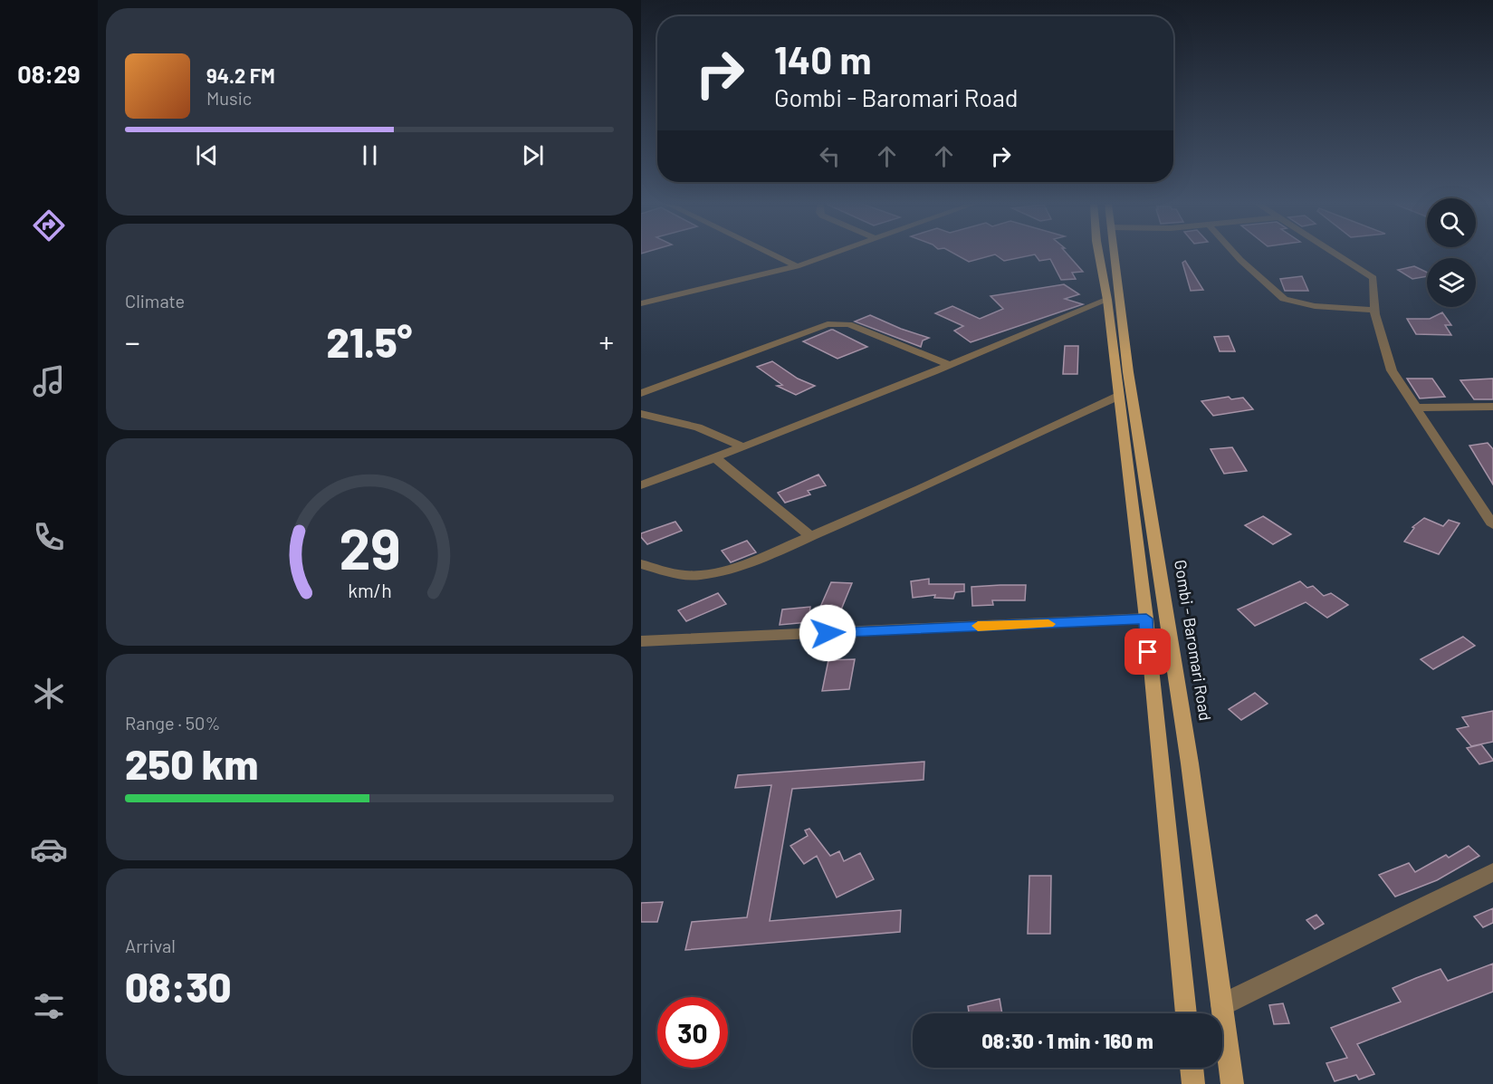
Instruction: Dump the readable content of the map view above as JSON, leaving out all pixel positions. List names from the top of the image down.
{
  "streets": {
    "main road": ["Gombi - Baromari Road"]
  },
  "page": {
    "tabs": "08:29",
    "turn": ["140 m", "Gombi - Baromari Road"],
    "song": ["94.2 FM", "Music"],
    "tile": [
      "Climate",
      ["Range · 50%", "250 km"],
      ["Arrival", "08:30"]
    ],
    "heat": ["−", "21.5°", "+"],
    "limit": "30",
    "trip": "08:30 · 1 min · 160 m",
    "gauge": ["29", "km/h"]
  }
}
